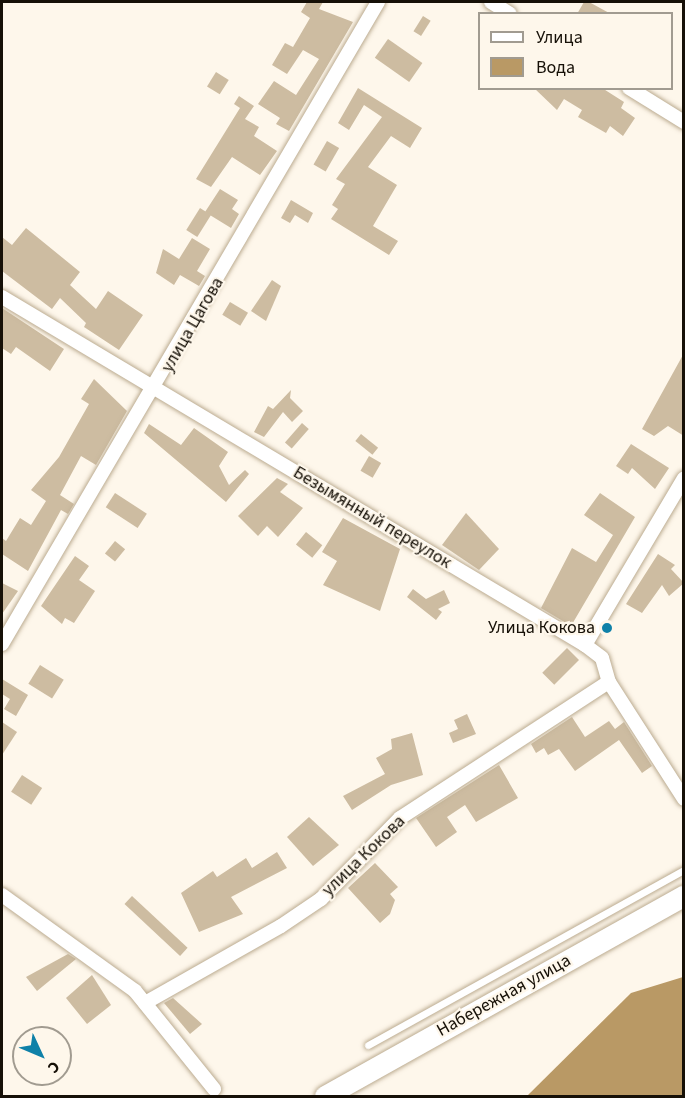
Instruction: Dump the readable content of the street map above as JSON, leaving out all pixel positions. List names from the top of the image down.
{
  "streets": {
    "main road": ["Набережная улица"],
    "street": ["улица Цагова", "Безымянный переулок", "улица Кокова"]
  },
  "crossings": [
    ["улица Цагова", "Безымянный переулок"],
    ["Безымянный переулок", "улица Кокова"]
  ],
  "places": ["Улица Кокова"],
  "legend": ["Улица", "Вода"],
  "north": "bottom right"
}
